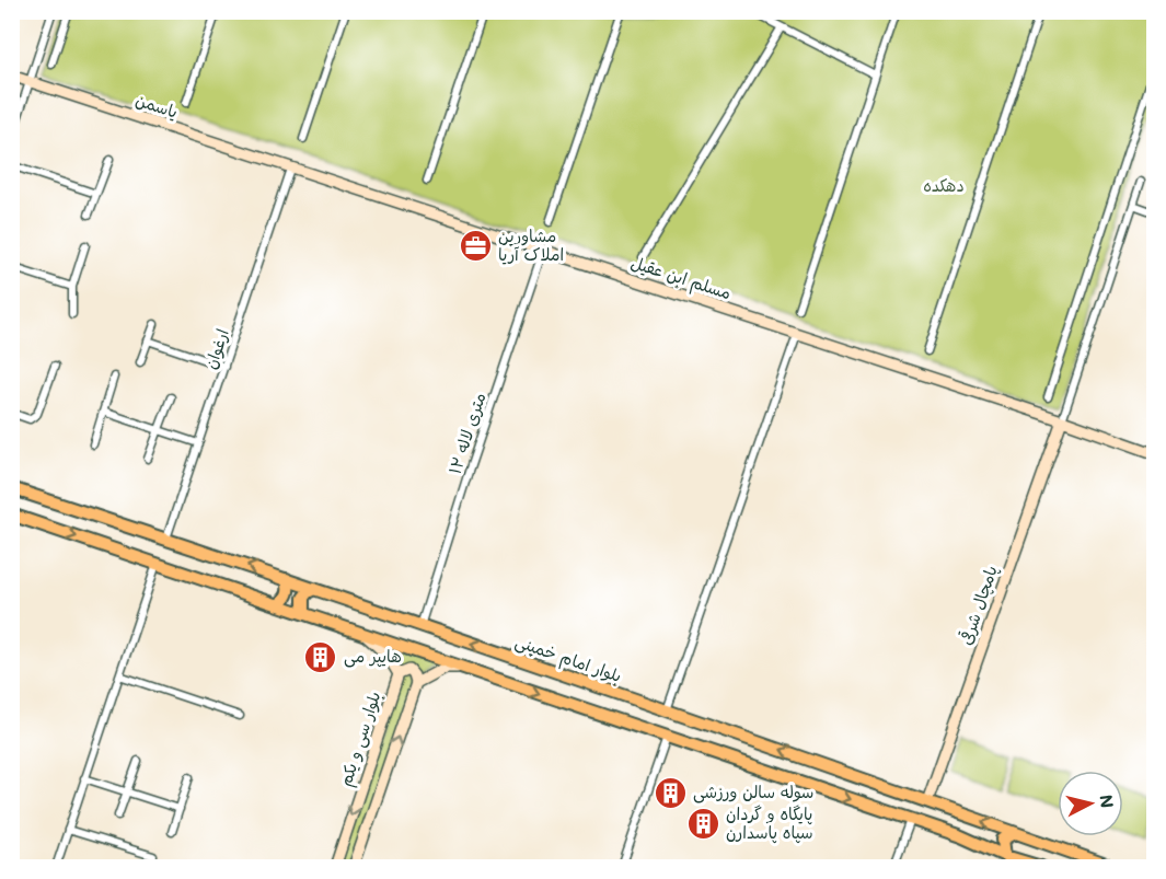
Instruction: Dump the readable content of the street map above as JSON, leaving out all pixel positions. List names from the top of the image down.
{
  "streets": {
    "main road": ["بلوار امام خمینی"],
    "street": [
      "یاسمن",
      "مسلم ابن عقیل",
      "ارغوان",
      "۱۲ متری لاله",
      "پامچال شرقی",
      "بلوار سی و یکم"
    ]
  },
  "crossings": [
    ["یاسمن", "مسلم ابن عقیل"],
    ["یاسمن", "ارغوان"],
    ["مسلم ابن عقیل", "ارغوان"],
    ["مسلم ابن عقیل", "۱۲ متری لاله"],
    ["مسلم ابن عقیل", "پامچال شرقی"],
    ["ارغوان", "بلوار امام خمینی"],
    ["۱۲ متری لاله", "بلوار امام خمینی"],
    ["پامچال شرقی", "بلوار امام خمینی"]
  ],
  "parks": ["دهکده"],
  "places": {
    "office": ["مشاورین املاک آریا"],
    "building": ["هایپر می", "سوله سالن ورزشی", "پایگاه و گردان سپاه پاسدارن"]
  },
  "north": "right"
}
